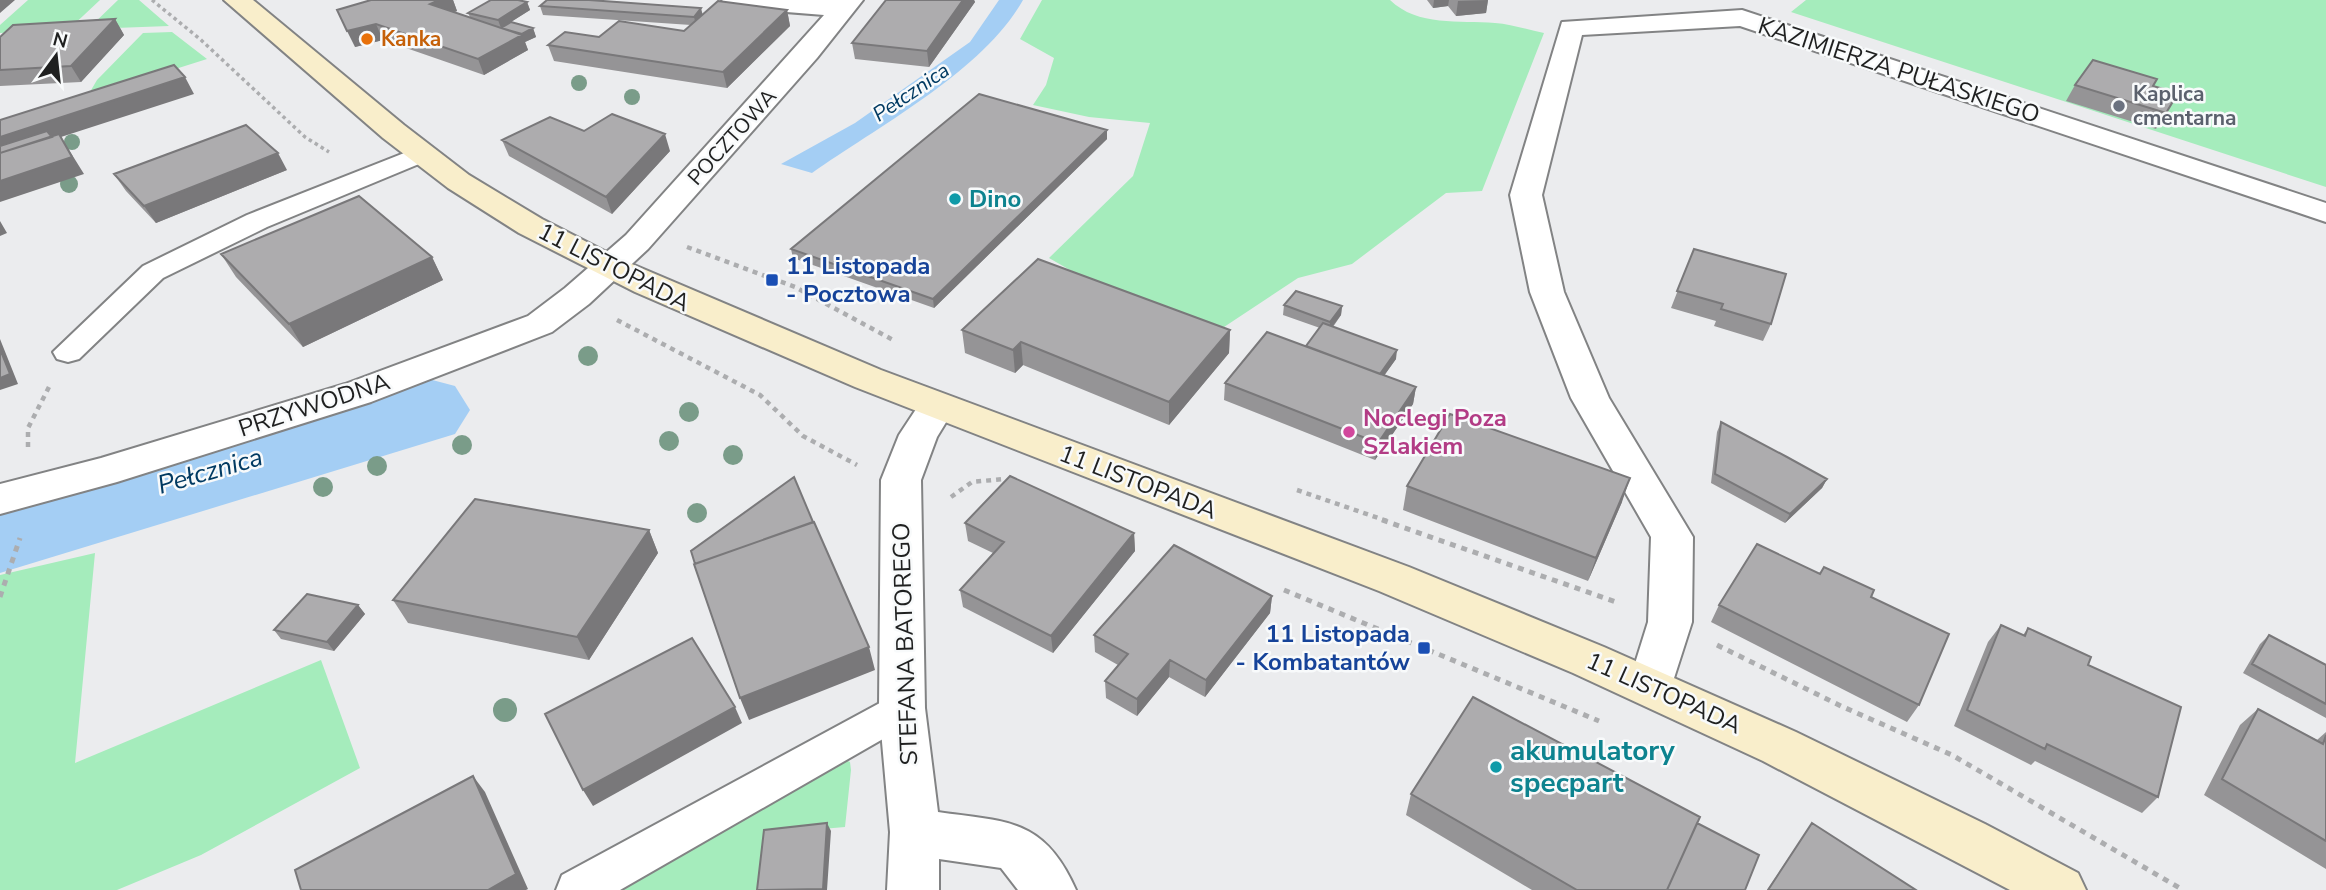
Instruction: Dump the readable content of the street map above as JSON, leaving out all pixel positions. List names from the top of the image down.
{
  "streets": {
    "main road": ["11 LISTOPADA"],
    "street": [
      "KAZIMIERZA PUŁASKIEGO",
      "POCZTOWA",
      "PRZYWODNA",
      "STEFANA BATOREGO"
    ]
  },
  "crossings": [
    ["KAZIMIERZA PUŁASKIEGO", "11 LISTOPADA"],
    ["POCZTOWA", "11 LISTOPADA"],
    ["POCZTOWA", "PRZYWODNA"],
    ["11 LISTOPADA", "PRZYWODNA"],
    ["11 LISTOPADA", "STEFANA BATOREGO"]
  ],
  "water": ["Pełcznica"],
  "places": {
    "other": [
      "Kanka",
      "Kaplica cmentarna",
      "Dino",
      "Noclegi Poza Szlakiem",
      "akumulatory specpart"
    ],
    "transit": ["11 Listopada - Pocztowa", "11 Listopada - Kombatantów"]
  },
  "north": "top"
}
